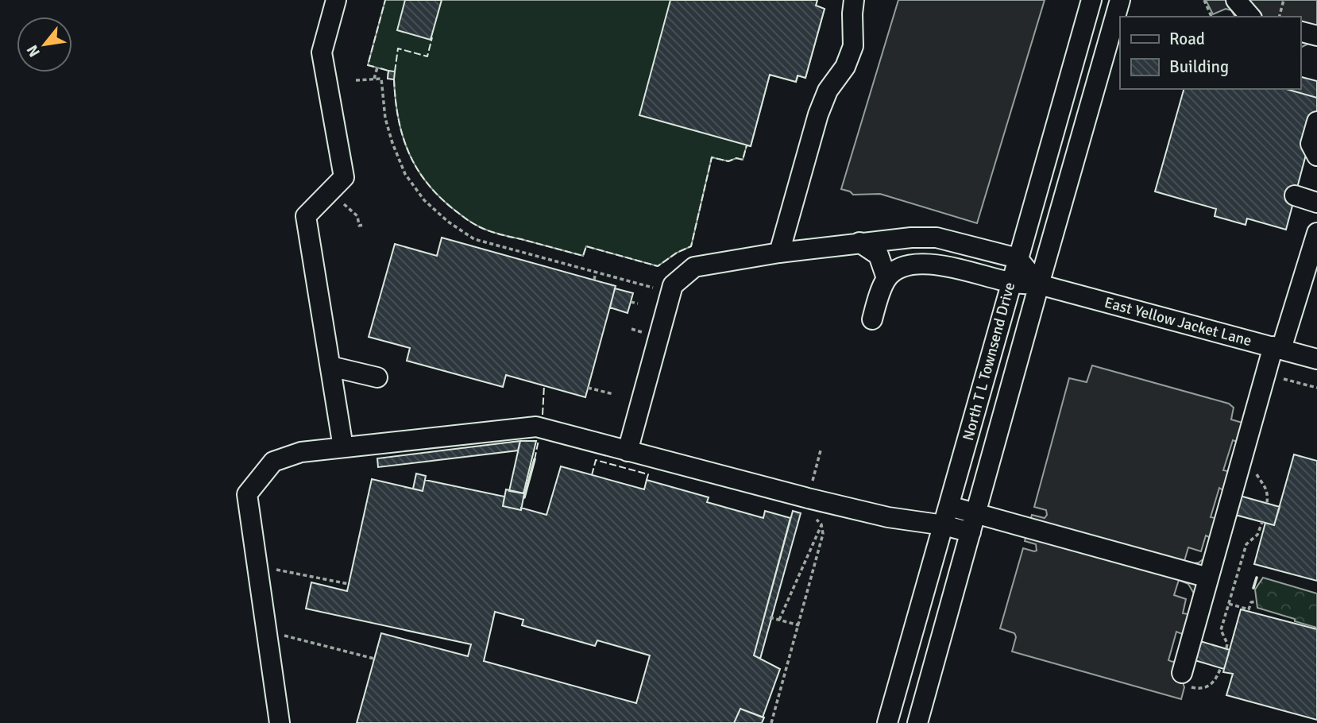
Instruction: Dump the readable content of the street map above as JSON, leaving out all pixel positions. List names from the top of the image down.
{
  "streets": {
    "street": ["East Yellow Jacket Lane", "North T L Townsend Drive"]
  },
  "crossings": [
    ["East Yellow Jacket Lane", "North T L Townsend Drive"]
  ],
  "legend": ["Road", "Building"],
  "north": "bottom left"
}
